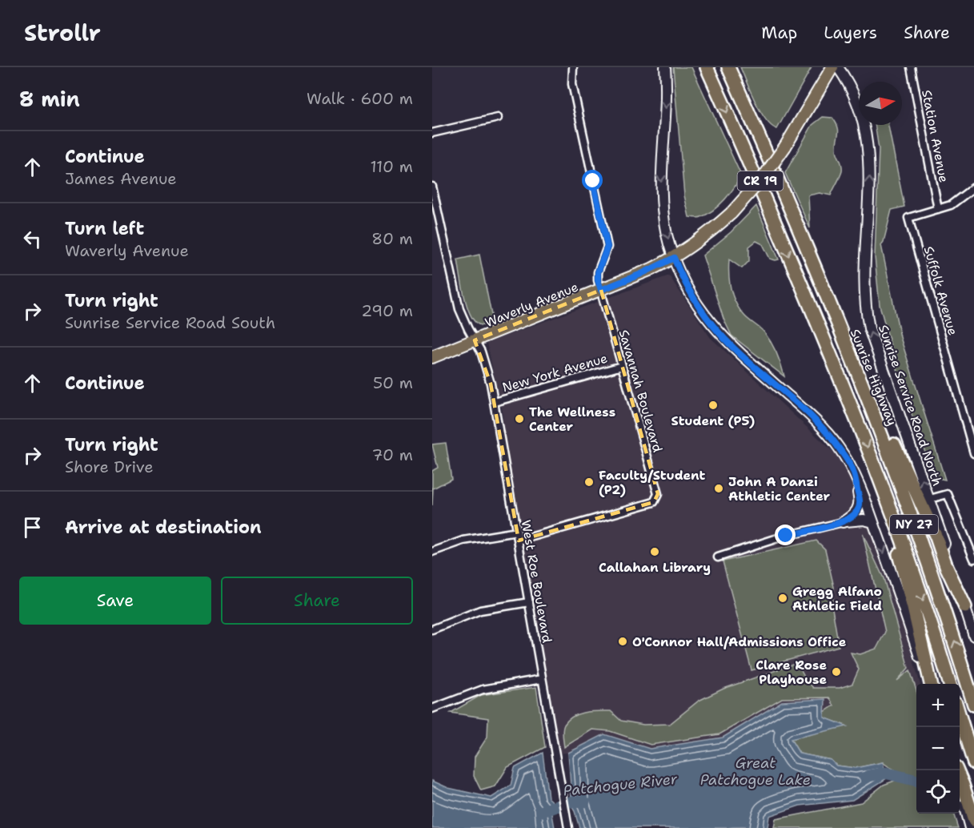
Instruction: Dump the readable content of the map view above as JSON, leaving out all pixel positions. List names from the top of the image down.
{
  "streets": {
    "highway": ["Sunrise Highway", "NY 27"],
    "main road": ["CR 19", "Waverly Avenue", "Sunrise Service Road North"],
    "street": [
      "Station Avenue",
      "Suffolk Avenue",
      "New York Avenue",
      "Savannah Boulevard",
      "West Roe Boulevard"
    ]
  },
  "crossings": [
    ["Station Avenue", "Suffolk Avenue"],
    ["Waverly Avenue", "Savannah Boulevard"],
    ["Waverly Avenue", "West Roe Boulevard"],
    ["New York Avenue", "Savannah Boulevard"],
    ["New York Avenue", "West Roe Boulevard"],
    ["Savannah Boulevard", "West Roe Boulevard"]
  ],
  "one_way": ["Sunrise Service Road North"],
  "water": ["Great Patchogue Lake", "Patchogue River"],
  "places": [
    "Student (P5)",
    "The Wellness Center",
    "Faculty/Student (P2)",
    "John A Danzi Athletic Center",
    "Callahan Library",
    "Gregg Alfano Athletic Field",
    "O'Connor Hall/Admissions Office",
    "Clare Rose Playhouse"
  ],
  "north": "right",
  "page": {
    "header": "Strollr",
    "nav": ["Map", "Layers", "Share"],
    "heading": ["8 min", "Walk · 600 m"],
    "list": [
      ["Continue", "James Avenue", "110 m"],
      ["Turn left", "Waverly Avenue", "80 m"],
      ["Turn right", "Sunrise Service Road South", "290 m"],
      ["Continue", "50 m"],
      ["Turn right", "Shore Drive", "70 m"],
      "Arrive at destination"
    ],
    "buttons": ["Save", "Share"],
    "map_buttons": ["+", "−"]
  }
}
